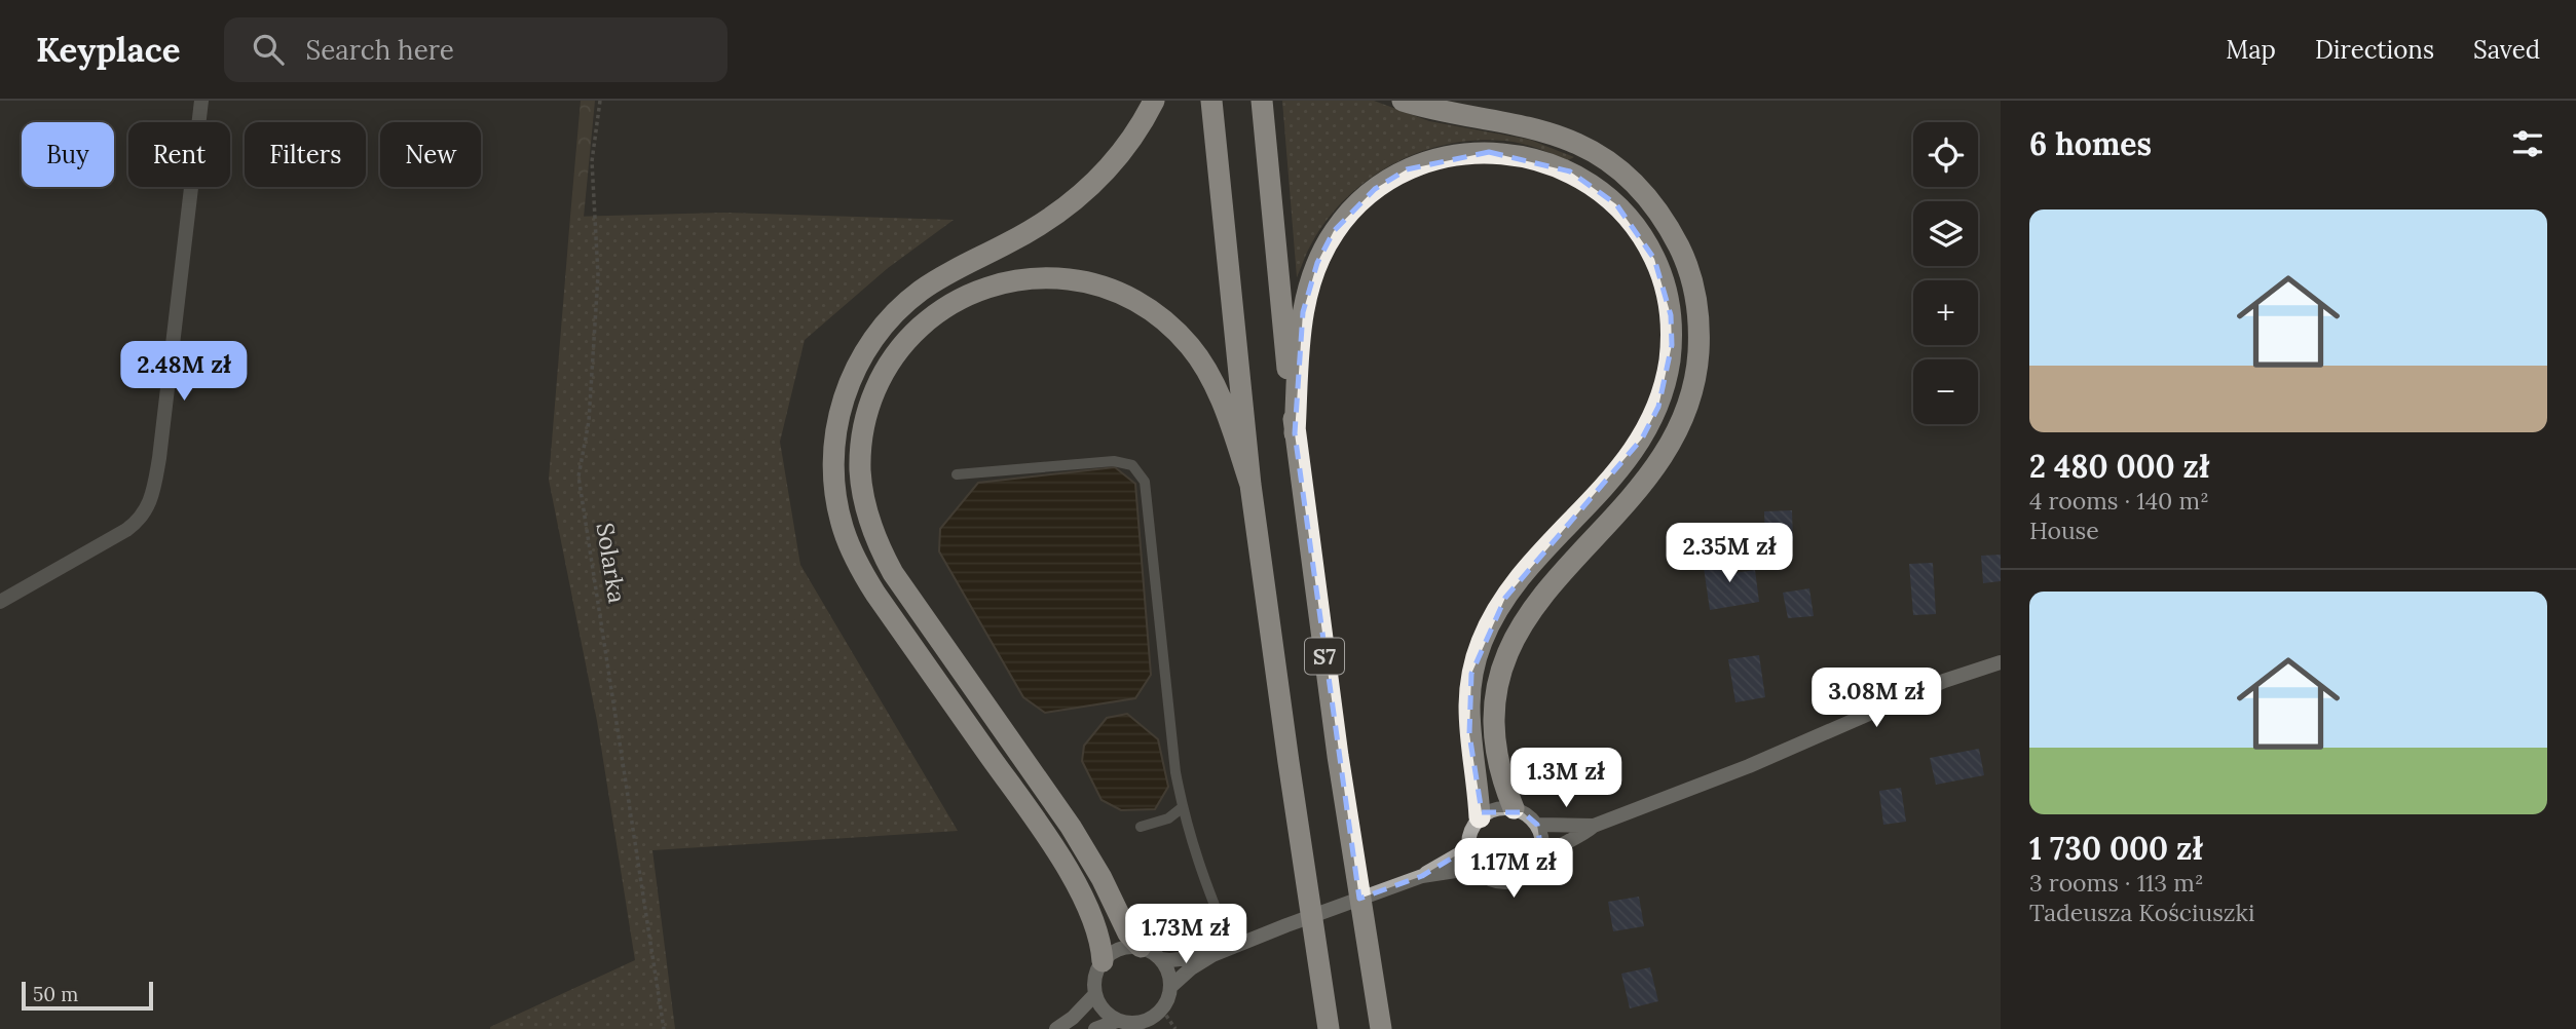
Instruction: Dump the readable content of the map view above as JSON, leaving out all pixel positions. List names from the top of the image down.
{
  "streets": {
    "highway": ["S7"],
    "path": ["Solarka"]
  },
  "scale_bar": "50 m",
  "page": {
    "header": "Keyplace",
    "search": "Search here",
    "nav": ["Map", "Directions", "Saved"],
    "heading": "6 homes",
    "map_buttons": ["+", "−"],
    "chip": [
      "Buy",
      "Rent",
      "Filters",
      "New"
    ],
    "list": [
      {
        "name": "2 480 000 zł",
        "note": "4 rooms · 140 m² · House"
      },
      {
        "name": "1 730 000 zł",
        "note": "3 rooms · 113 m² · Tadeusza Kościuszki"
      }
    ],
    "price": [
      "2.48M zł",
      "2.35M zł",
      "3.08M zł",
      "1.3M zł",
      "1.17M zł",
      "1.73M zł"
    ],
    "scale": "50 m"
  }
}
